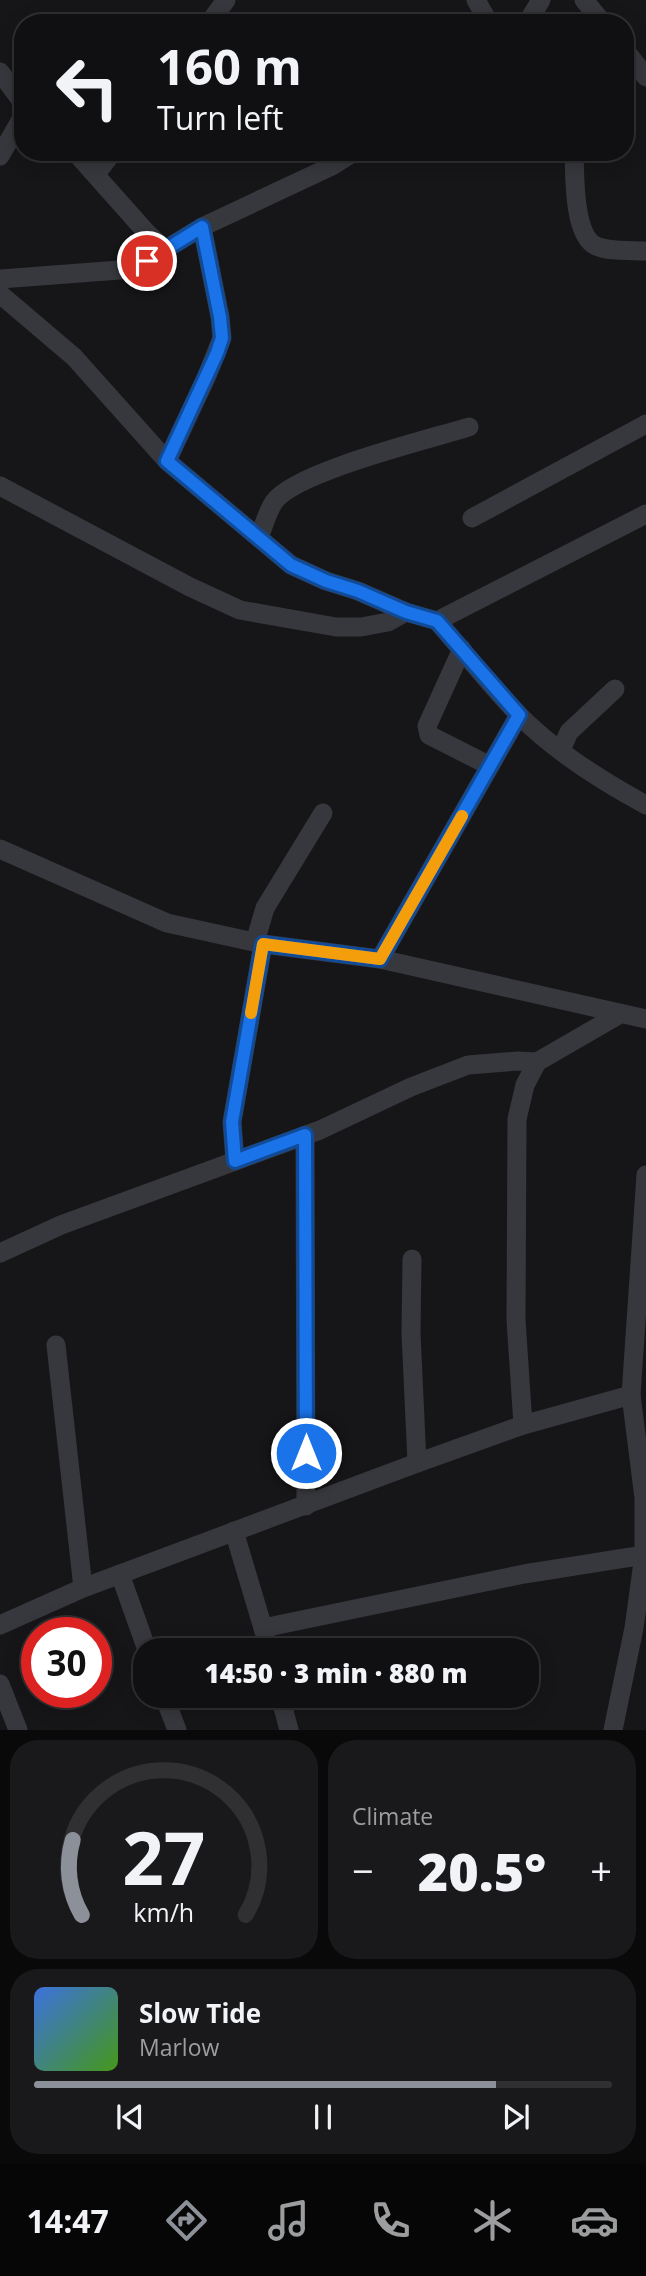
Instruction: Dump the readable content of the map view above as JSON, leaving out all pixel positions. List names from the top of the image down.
{
  "page": {
    "turn": ["160 m", "Turn left"],
    "limit": "30",
    "trip": "14:50 · 3 min · 880 m",
    "tile": "Climate",
    "heat": ["−", "20.5°", "+"],
    "song": ["Slow Tide", "Marlow"],
    "tabs": "14:47",
    "gauge": ["27", "km/h"]
  }
}
